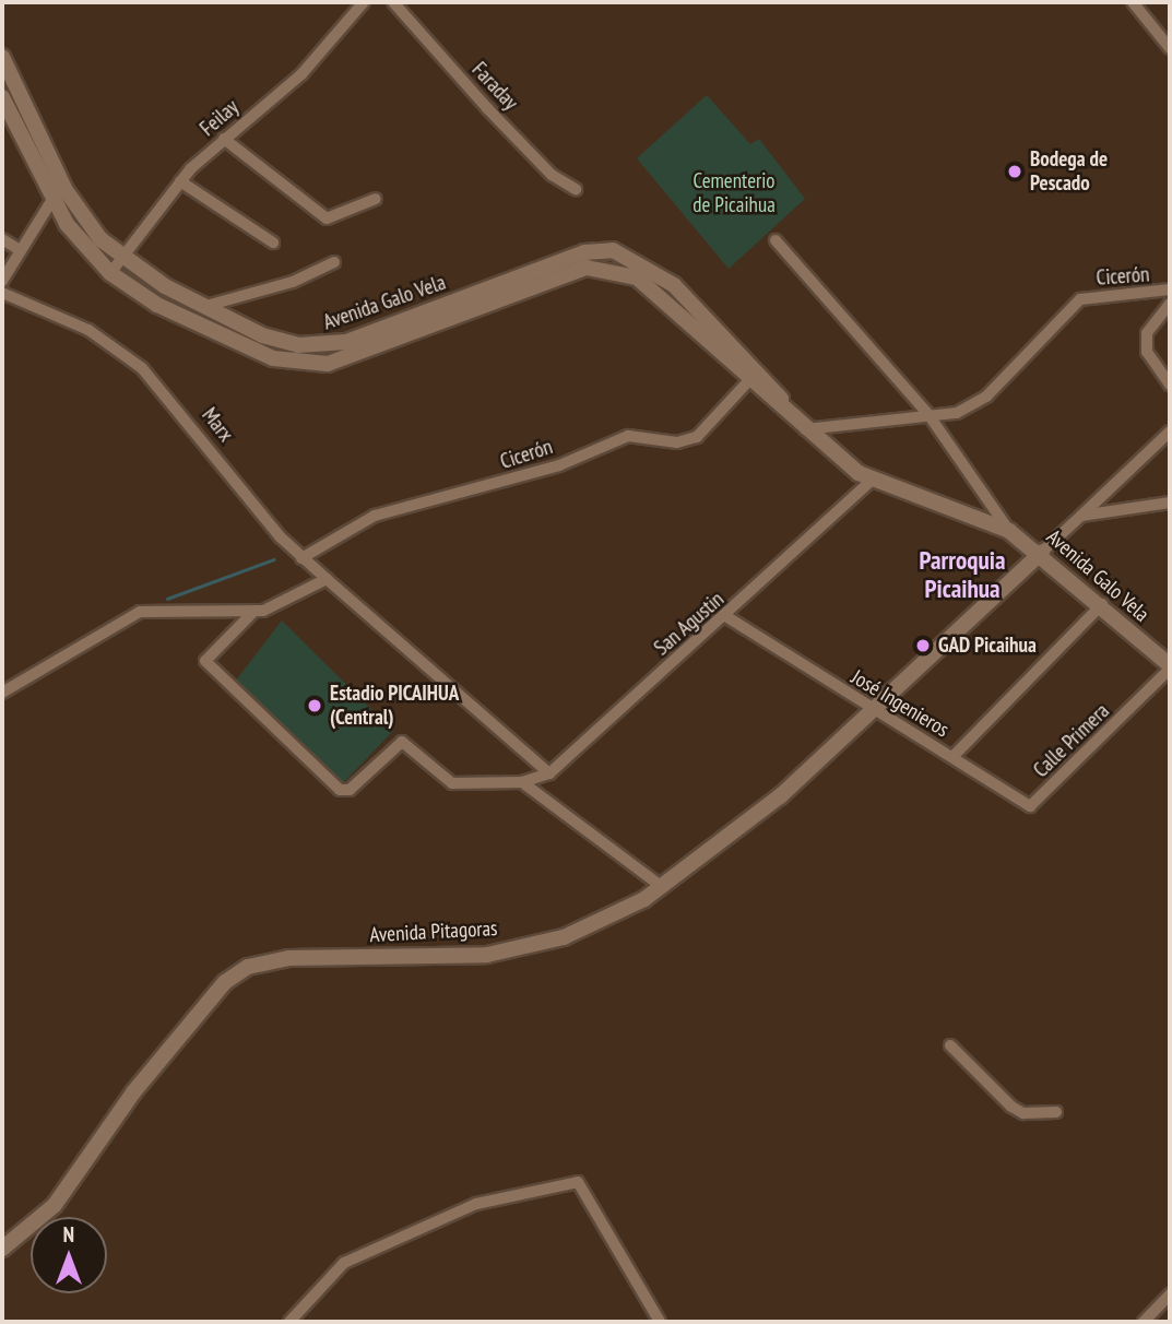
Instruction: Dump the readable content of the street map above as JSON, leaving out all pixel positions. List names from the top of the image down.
{
  "streets": {
    "main road": ["Avenida Galo Vela", "Avenida Pitagoras"],
    "street": [
      "Faraday",
      "Feilay",
      "Cicerón",
      "Marx",
      "San Agustin",
      "José Ingenieros",
      "Calle Primera"
    ]
  },
  "crossings": [
    ["Feilay", "Avenida Galo Vela"],
    ["Cicerón", "Avenida Galo Vela"],
    ["Cicerón", "Marx"],
    ["Avenida Galo Vela", "San Agustin"],
    ["Avenida Galo Vela", "José Ingenieros"],
    ["Avenida Galo Vela", "Calle Primera"],
    ["Avenida Galo Vela", "Avenida Pitagoras"],
    ["Marx", "San Agustin"],
    ["San Agustin", "José Ingenieros"],
    ["José Ingenieros", "Calle Primera"],
    ["José Ingenieros", "Avenida Pitagoras"]
  ],
  "districts": ["Parroquia Picaihua"],
  "parks": ["Cementerio de Picaihua"],
  "places": ["Bodega de Pescado", "GAD Picaihua", "Estadio PICAIHUA (Central)"],
  "north": "top"
}
